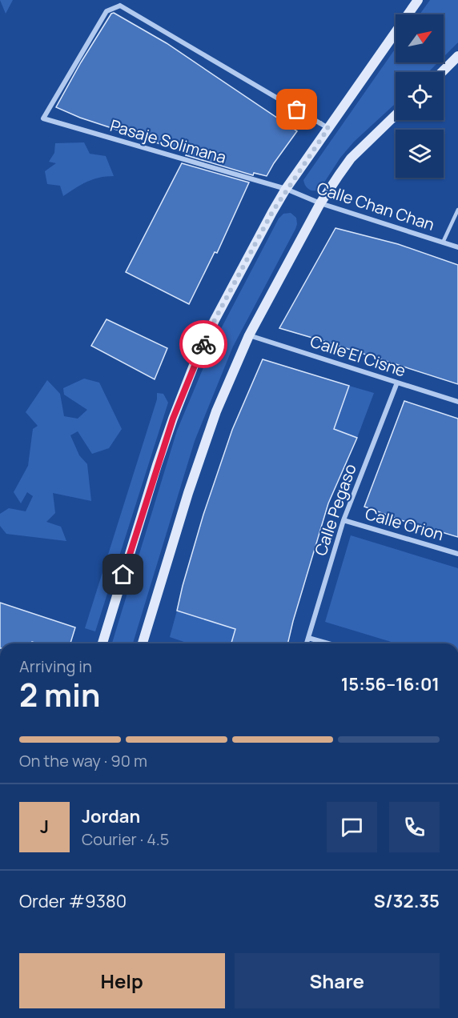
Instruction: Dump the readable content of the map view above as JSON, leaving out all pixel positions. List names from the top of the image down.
{
  "streets": {
    "street": [
      "Pasaje Solimana",
      "Calle Chan Chan",
      "Calle El Cisne",
      "Calle Pegaso",
      "Calle Orion"
    ]
  },
  "crossings": [
    ["Pasaje Solimana", "Calle Chan Chan"],
    ["Calle El Cisne", "Calle Pegaso"],
    ["Calle Pegaso", "Calle Orion"]
  ],
  "north": "top right",
  "page": {
    "heading": ["2 min", "Arriving in", "15:56–16:01"],
    "panel": [
      "Jordan",
      "Courier · 4.5",
      "Order #9380",
      "S/32.35"
    ],
    "bar": "On the way · 90 m",
    "round": "J",
    "buttons": ["Help", "Share"]
  }
}
